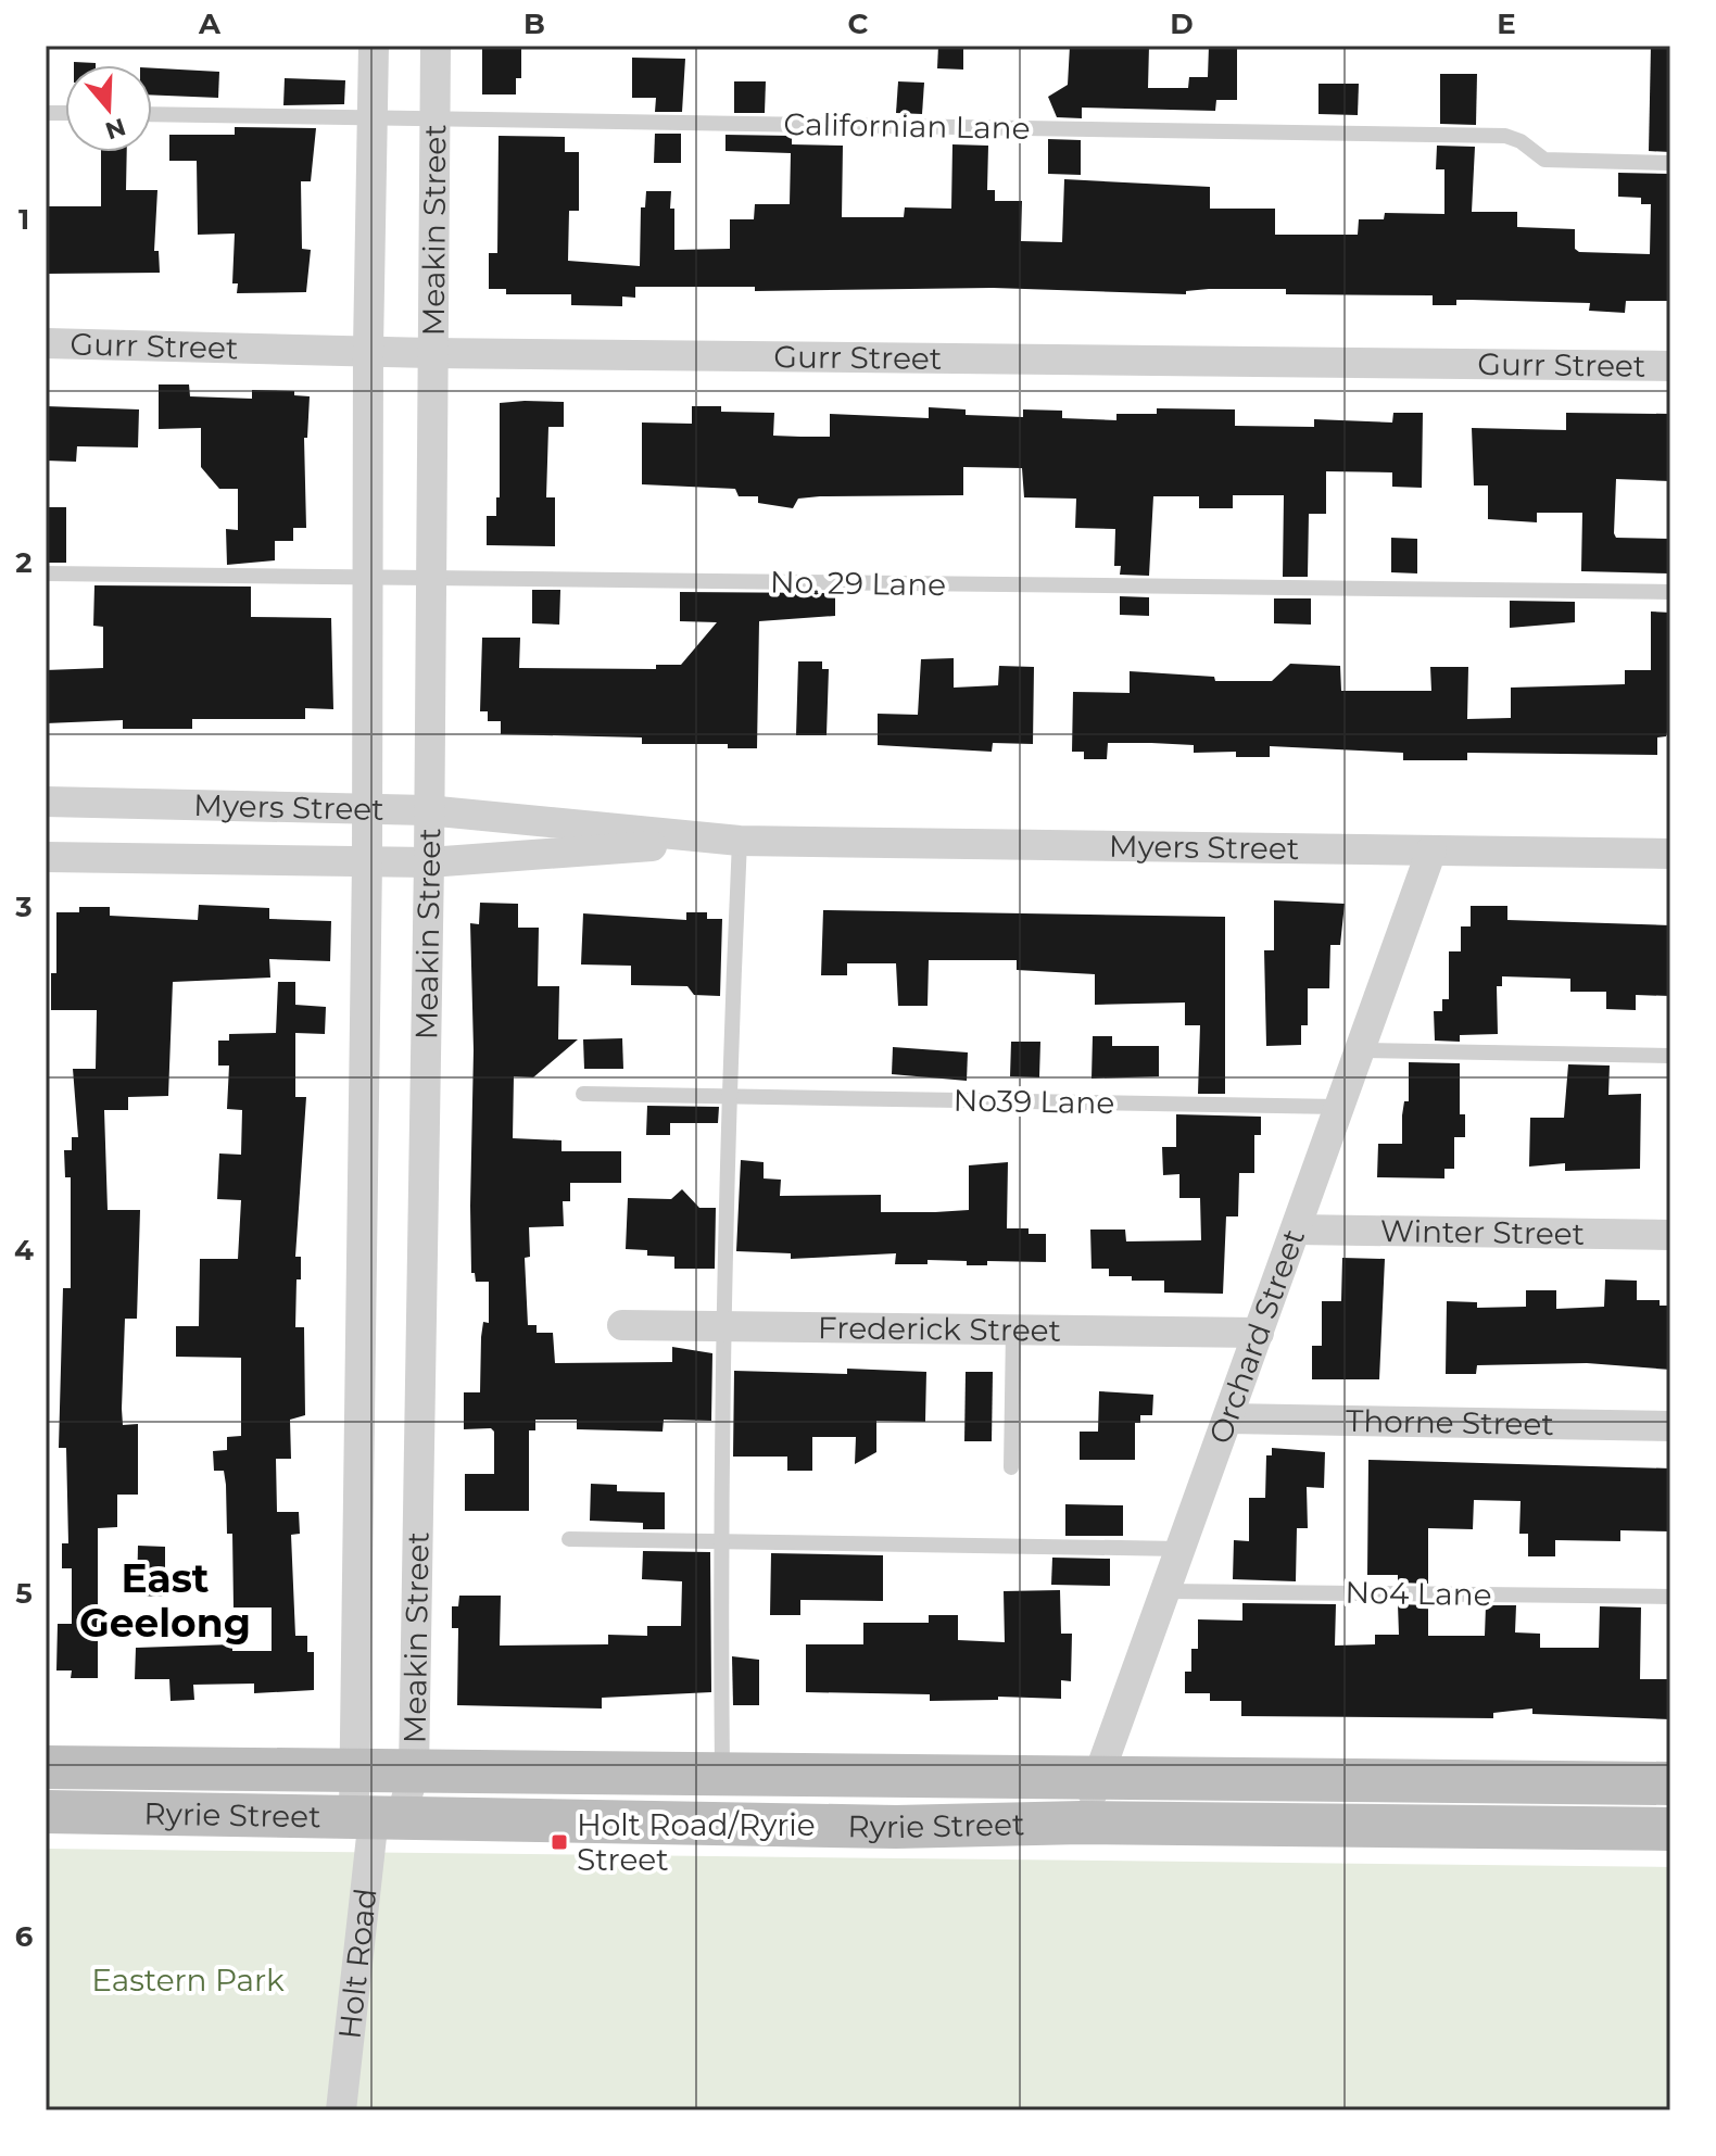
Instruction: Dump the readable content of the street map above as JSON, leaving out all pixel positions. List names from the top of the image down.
{
  "streets": {
    "main road": ["Ryrie Street"],
    "street": [
      "Meakin Street",
      "Gurr Street",
      "Myers Street",
      "Winter Street",
      "Frederick Street",
      "Orchard Street",
      "Thorne Street",
      "Holt Road"
    ],
    "lane": [
      "Californian Lane",
      "No. 29 Lane",
      "No39 Lane",
      "No4 Lane"
    ]
  },
  "crossings": [
    ["Californian Lane", "Meakin Street"],
    ["Meakin Street", "Gurr Street"],
    ["Meakin Street", "No. 29 Lane"],
    ["Meakin Street", "Myers Street"],
    ["Meakin Street", "Ryrie Street"],
    ["Meakin Street", "Holt Road"],
    ["Myers Street", "Orchard Street"],
    ["No39 Lane", "Orchard Street"],
    ["Winter Street", "Orchard Street"],
    ["Frederick Street", "Orchard Street"],
    ["Orchard Street", "Thorne Street"],
    ["Orchard Street", "No4 Lane"],
    ["Orchard Street", "Ryrie Street"],
    ["Ryrie Street", "Holt Road"]
  ],
  "districts": ["East Geelong"],
  "parks": ["Eastern Park"],
  "places": {
    "transit": ["Holt Road/Ryrie Street"]
  },
  "north": "bottom",
  "grid": {
    "columns": [
      "A",
      "B",
      "C",
      "D",
      "E"
    ],
    "rows": [
      "1",
      "2",
      "3",
      "4",
      "5",
      "6"
    ]
  }
}
